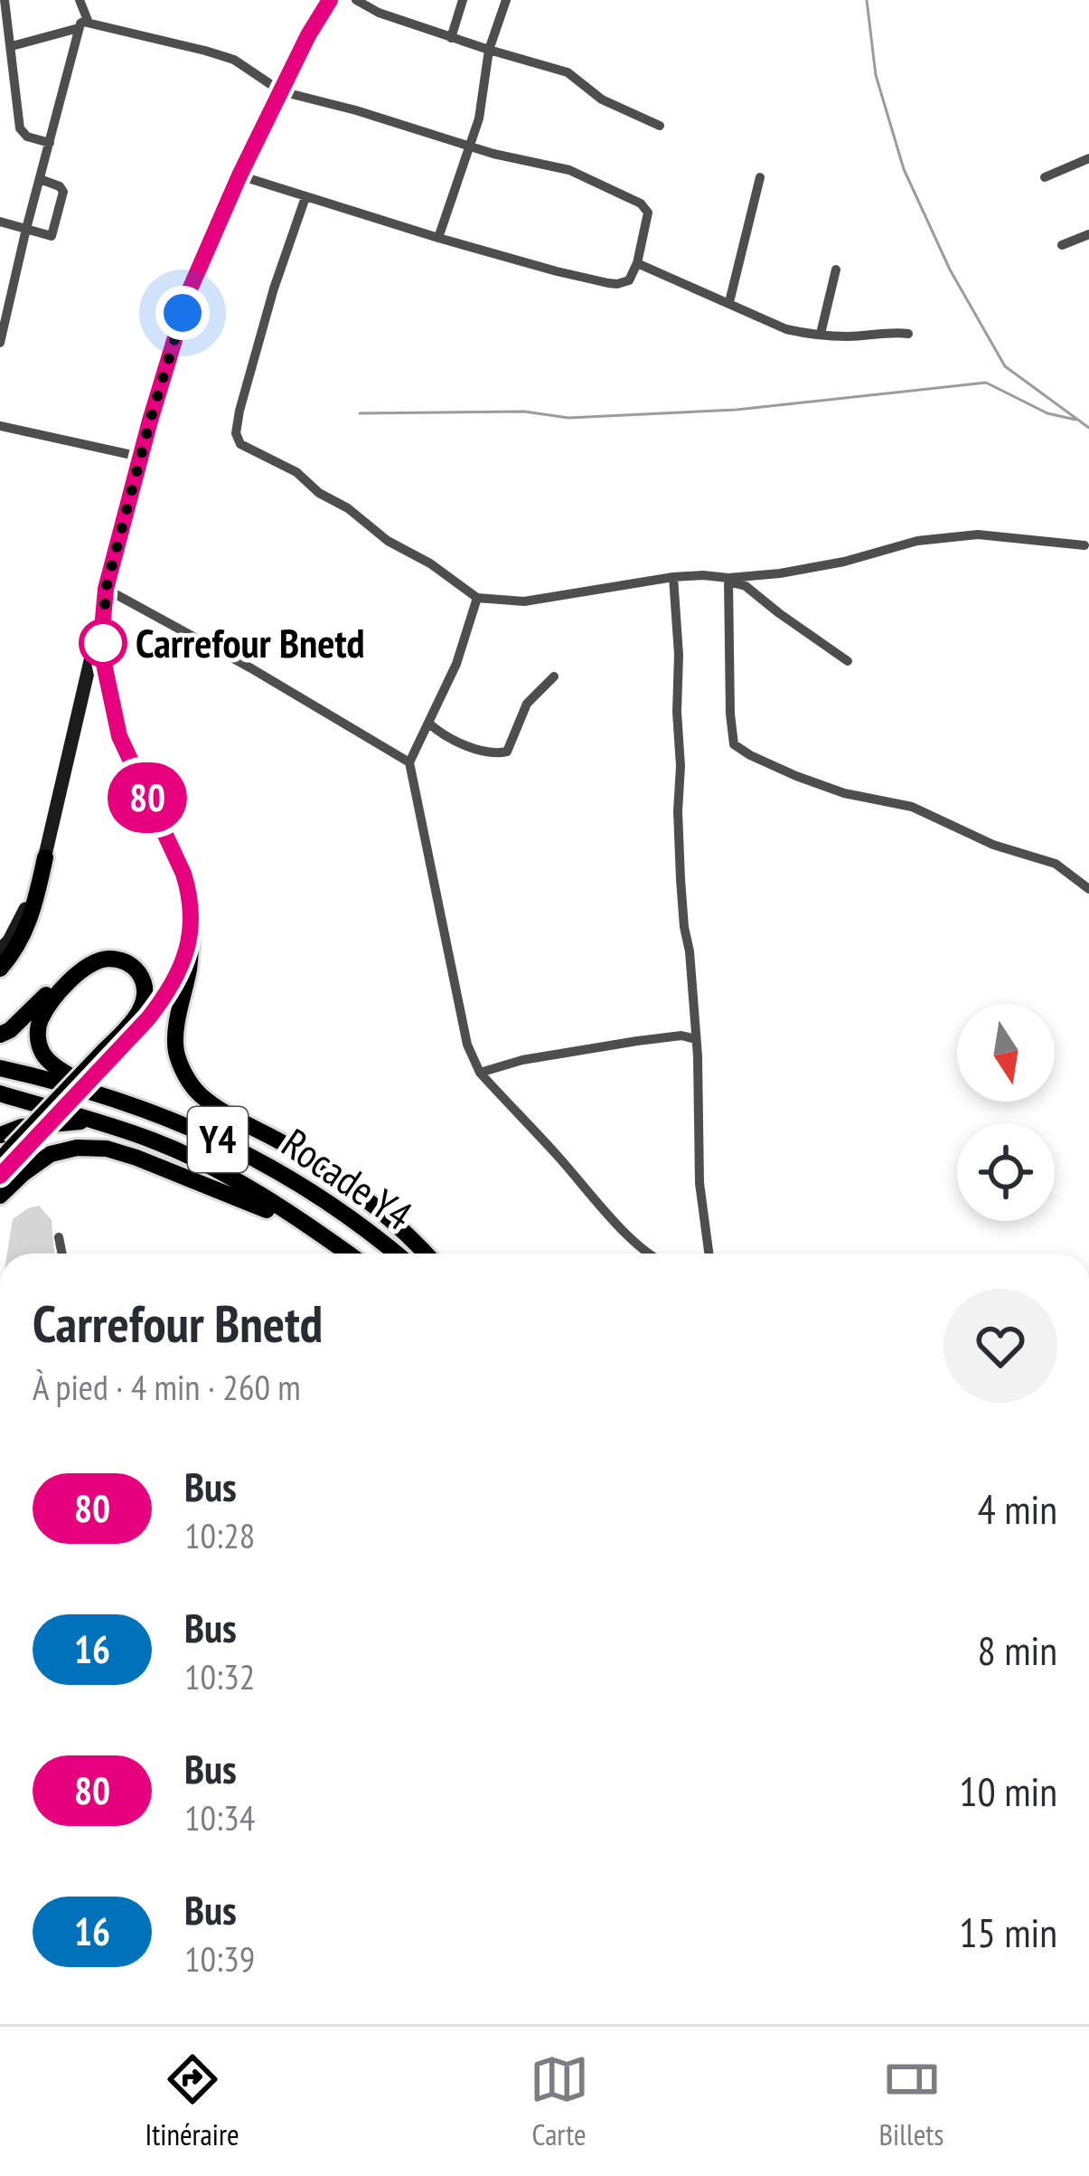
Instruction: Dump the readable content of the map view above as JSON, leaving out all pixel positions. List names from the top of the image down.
{
  "streets": {
    "highway": ["Y4", "Rocade Y4"]
  },
  "places": ["Carrefour Bnetd"],
  "lines": ["bus line 80"],
  "north": "bottom",
  "page": {
    "on_map": "80",
    "heading": ["Carrefour Bnetd", "À pied · 4 min · 260 m"],
    "list": [
      {
        "mark": "80",
        "name": "Bus",
        "note": "10:28",
        "value": "4 min"
      },
      {
        "mark": "16",
        "name": "Bus",
        "note": "10:32",
        "value": "8 min"
      },
      {
        "mark": "80",
        "name": "Bus",
        "note": "10:34",
        "value": "10 min"
      },
      {
        "mark": "16",
        "name": "Bus",
        "note": "10:39",
        "value": "15 min"
      }
    ],
    "tabs": ["Itinéraire", "Carte", "Billets"]
  }
}
